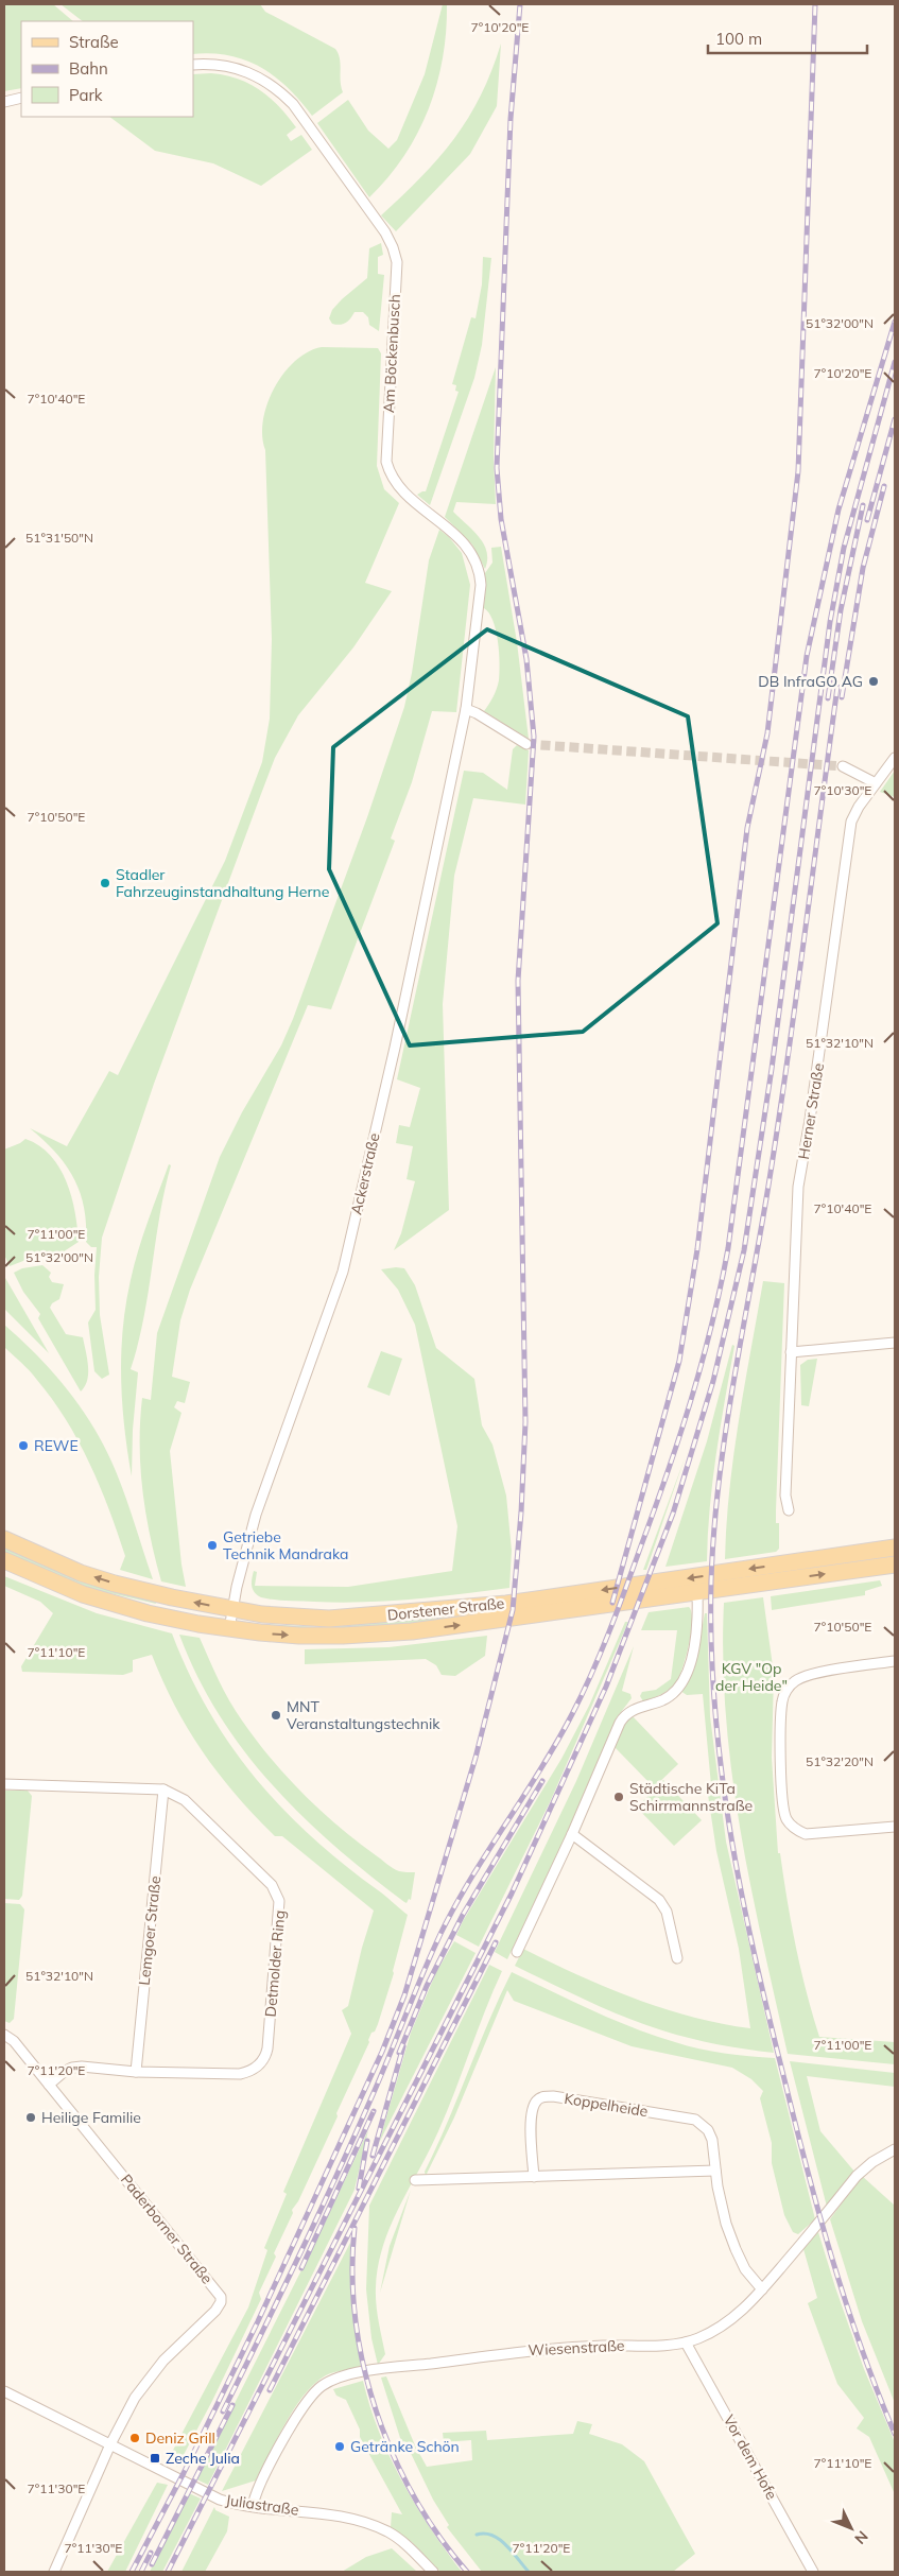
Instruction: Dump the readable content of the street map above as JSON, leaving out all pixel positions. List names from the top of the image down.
{
  "streets": {
    "main road": ["Dorstener Straße"],
    "street": [
      "Am Böckenbusch",
      "Herner Straße",
      "Ackerstraße",
      "Lemgoer Straße",
      "Detmolder Ring",
      "Koppelheide",
      "Paderborner Straße",
      "Wiesenstraße",
      "Vor dem Hofe",
      "Juliastraße"
    ]
  },
  "crossings": [
    ["Am Böckenbusch", "Ackerstraße"],
    ["Ackerstraße", "Dorstener Straße"],
    ["Lemgoer Straße", "Detmolder Ring"],
    ["Detmolder Ring", "Paderborner Straße"],
    ["Koppelheide", "Wiesenstraße"],
    ["Paderborner Straße", "Juliastraße"],
    ["Wiesenstraße", "Vor dem Hofe"],
    ["Wiesenstraße", "Juliastraße"]
  ],
  "parks": ["KGV \"Op der Heide\""],
  "places": {
    "other": [
      "DB InfraGO AG",
      "Stadler Fahrzeuginstandhaltung Herne",
      "REWE",
      "Getriebe Technik Mandraka",
      "MNT Veranstaltungstechnik",
      "Städtische KiTa Schirrmannstraße",
      "Heilige Familie",
      "Deniz Grill",
      "Getränke Schön"
    ],
    "transit": ["Zeche Julia"]
  },
  "legend": ["Straße", "Bahn", "Park"],
  "scale_bar": "100 m",
  "north": "bottom right",
  "coordinates": [
    "7°10'20\"E",
    "51°32'00\"N",
    "7°10'40\"E",
    "51°31'50\"N",
    "7°10'30\"E",
    "7°10'50\"E",
    "51°32'10\"N",
    "7°11'00\"E",
    "7°11'10\"E",
    "51°32'20\"N",
    "7°11'20\"E",
    "7°11'30\"E"
  ]
}
